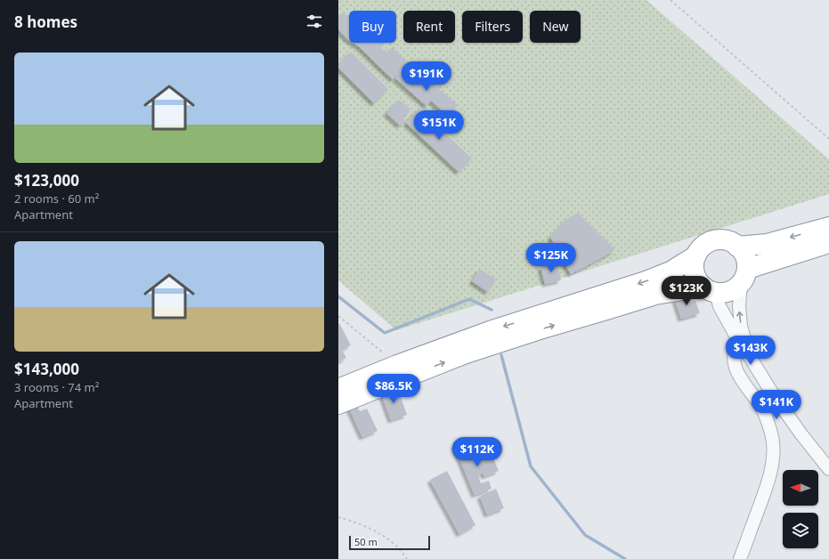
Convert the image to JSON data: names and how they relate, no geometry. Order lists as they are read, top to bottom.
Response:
{
  "scale_bar": "50 m",
  "north": "left",
  "page": {
    "heading": "8 homes",
    "chip": [
      "Buy",
      "Rent",
      "Filters",
      "New"
    ],
    "list": [
      {
        "name": "$123,000",
        "note": "2 rooms · 60 m² · Apartment"
      },
      {
        "name": "$143,000",
        "note": "3 rooms · 74 m² · Apartment"
      }
    ],
    "price": [
      "$191K",
      "$151K",
      "$125K",
      "$123K",
      "$143K",
      "$86.5K",
      "$141K",
      "$112K"
    ],
    "scale": "50 m"
  }
}
